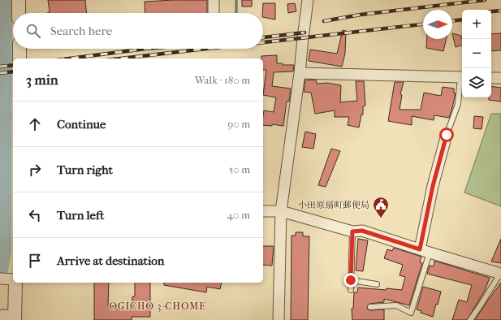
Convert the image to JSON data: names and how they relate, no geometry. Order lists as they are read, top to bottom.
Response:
{
  "districts": ["OGICHO 3-CHOME"],
  "places": {
    "public building": ["小田原扇町郵便局"]
  },
  "north": "right",
  "page": {
    "map_buttons": ["+", "−"],
    "search": "Search here",
    "heading": ["3 min", "Walk · 180 m"],
    "list": [
      ["Continue", "90 m"],
      ["Turn right", "50 m"],
      ["Turn left", "40 m"],
      "Arrive at destination"
    ]
  }
}
